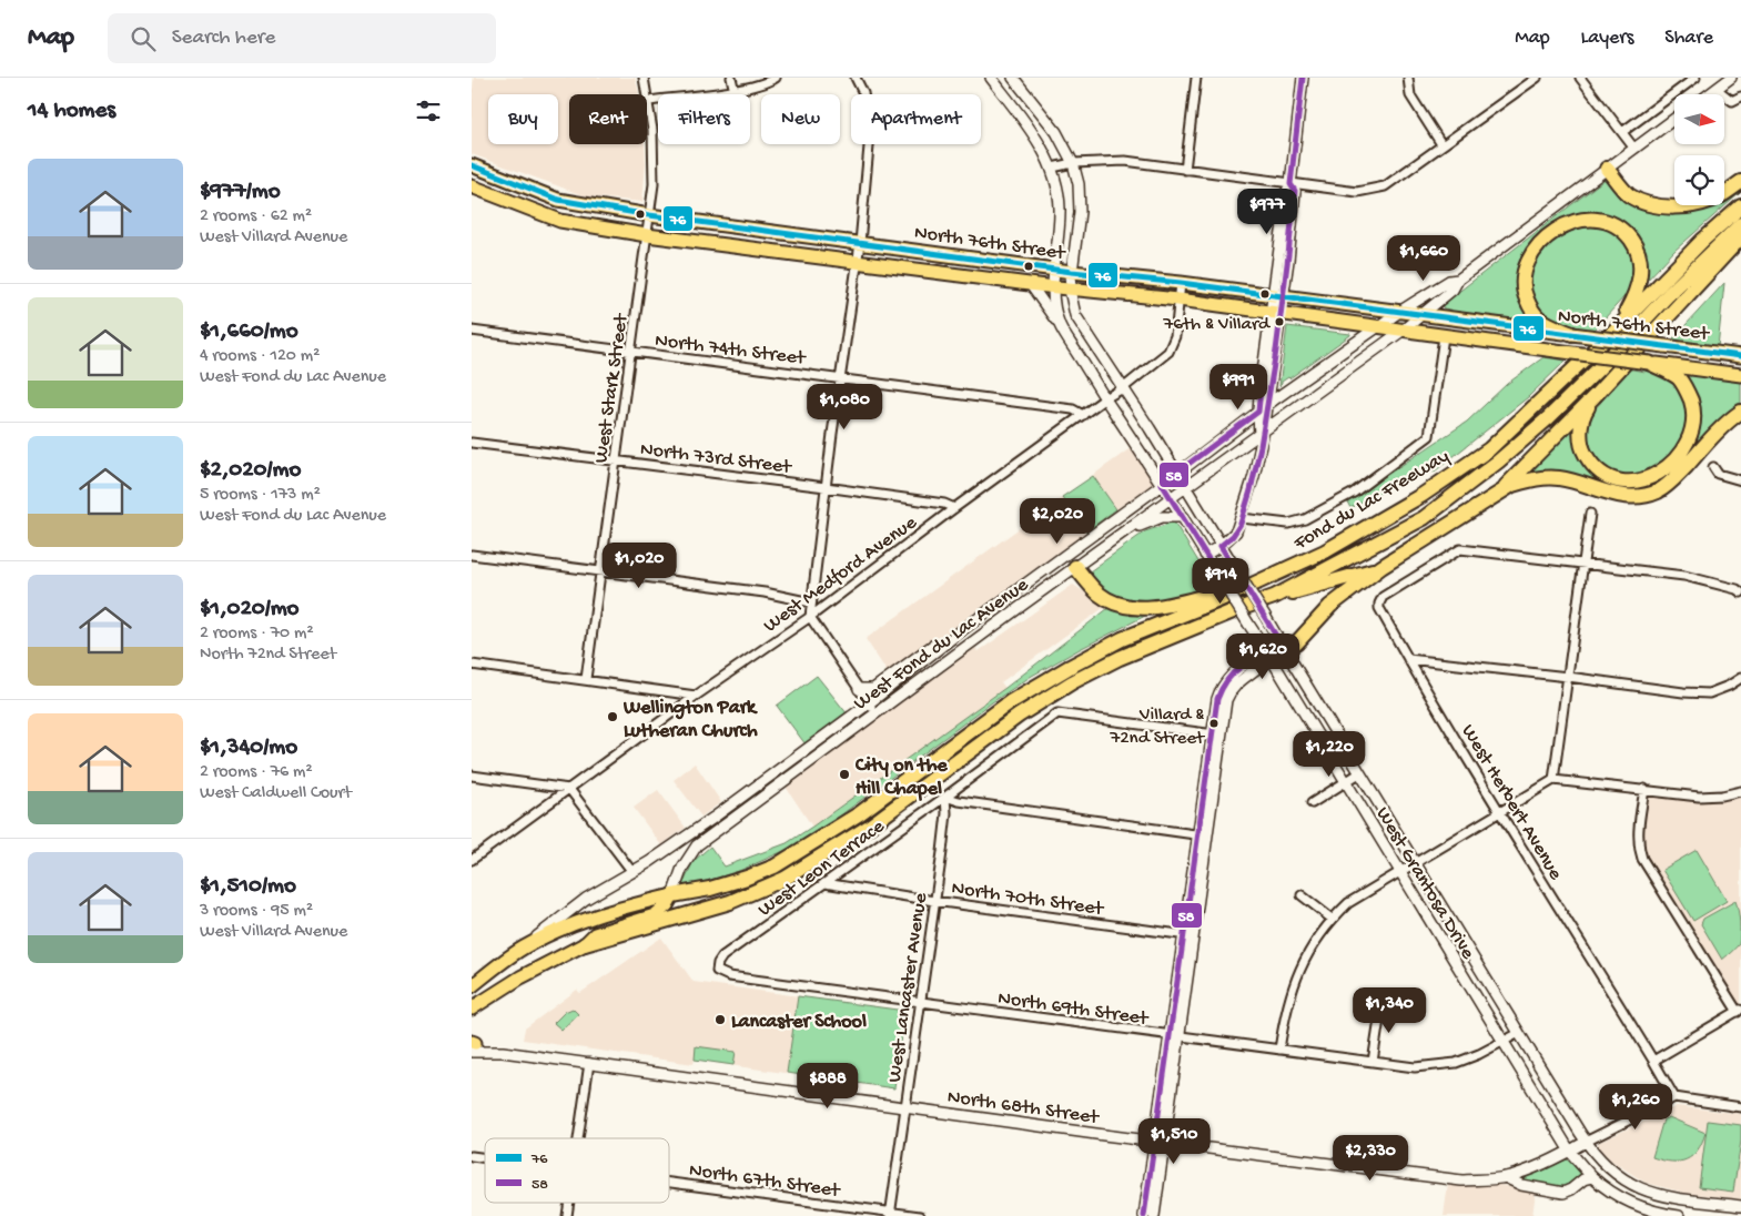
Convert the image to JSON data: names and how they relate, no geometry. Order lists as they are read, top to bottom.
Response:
{
  "streets": {
    "highway": ["Fond du Lac Freeway"],
    "main road": ["North 76th Street", "West Fond du Lac Avenue"],
    "street": [
      "North 74th Street",
      "West Stark Street",
      "North 73rd Street",
      "West Medford Avenue",
      "West Herbert Avenue",
      "West Leon Terrace",
      "West Grantosa Drive",
      "North 70th Street",
      "West Lancaster Avenue",
      "North 69th Street",
      "North 68th Street",
      "North 67th Street"
    ]
  },
  "crossings": [
    ["North 76th Street", "West Stark Street"],
    ["North 76th Street", "West Medford Avenue"],
    ["North 76th Street", "West Fond du Lac Avenue"],
    ["North 76th Street", "West Grantosa Drive"],
    ["North 74th Street", "West Stark Street"],
    ["North 74th Street", "West Medford Avenue"],
    ["West Stark Street", "North 73rd Street"],
    ["North 73rd Street", "West Medford Avenue"],
    ["Fond du Lac Freeway", "West Fond du Lac Avenue"],
    ["West Medford Avenue", "West Grantosa Drive"],
    ["West Fond du Lac Avenue", "West Grantosa Drive"],
    ["West Leon Terrace", "North 70th Street"],
    ["West Leon Terrace", "West Lancaster Avenue"],
    ["West Leon Terrace", "North 69th Street"],
    ["West Grantosa Drive", "North 69th Street"],
    ["West Grantosa Drive", "North 68th Street"],
    ["North 70th Street", "West Lancaster Avenue"],
    ["West Lancaster Avenue", "North 69th Street"],
    ["West Lancaster Avenue", "North 68th Street"],
    ["West Lancaster Avenue", "North 67th Street"]
  ],
  "places": [
    "76th & Villard",
    "Wellington Park Lutheran Church",
    "Villard & 72nd Street",
    "City on the Hill Chapel",
    "Lancaster School"
  ],
  "lines": ["transit line 58", "transit line 76"],
  "legend": ["76", "58"],
  "north": "right",
  "page": {
    "header": "Map",
    "search": "Search here",
    "nav": ["Map", "Layers", "Share"],
    "heading": "14 homes",
    "chip": [
      "Buy",
      "Rent",
      "Filters",
      "New",
      "Apartment"
    ],
    "list": [
      {
        "name": "$977/mo",
        "note": "2 rooms · 62 m² · West Villard Avenue"
      },
      {
        "name": "$1,660/mo",
        "note": "4 rooms · 120 m² · West Fond du Lac Avenue"
      },
      {
        "name": "$2,020/mo",
        "note": "5 rooms · 173 m² · West Fond du Lac Avenue"
      },
      {
        "name": "$1,020/mo",
        "note": "2 rooms · 70 m² · North 72nd Street"
      },
      {
        "name": "$1,340/mo",
        "note": "2 rooms · 76 m² · West Caldwell Court"
      },
      {
        "name": "$1,510/mo",
        "note": "3 rooms · 95 m² · West Villard Avenue"
      }
    ],
    "price": [
      "$977",
      "$1,660",
      "$991",
      "$1,080",
      "$2,020",
      "$1,020",
      "$914",
      "$1,620",
      "$1,220",
      "$1,340",
      "$888",
      "$1,260",
      "$1,510",
      "$2,330"
    ]
  }
}
